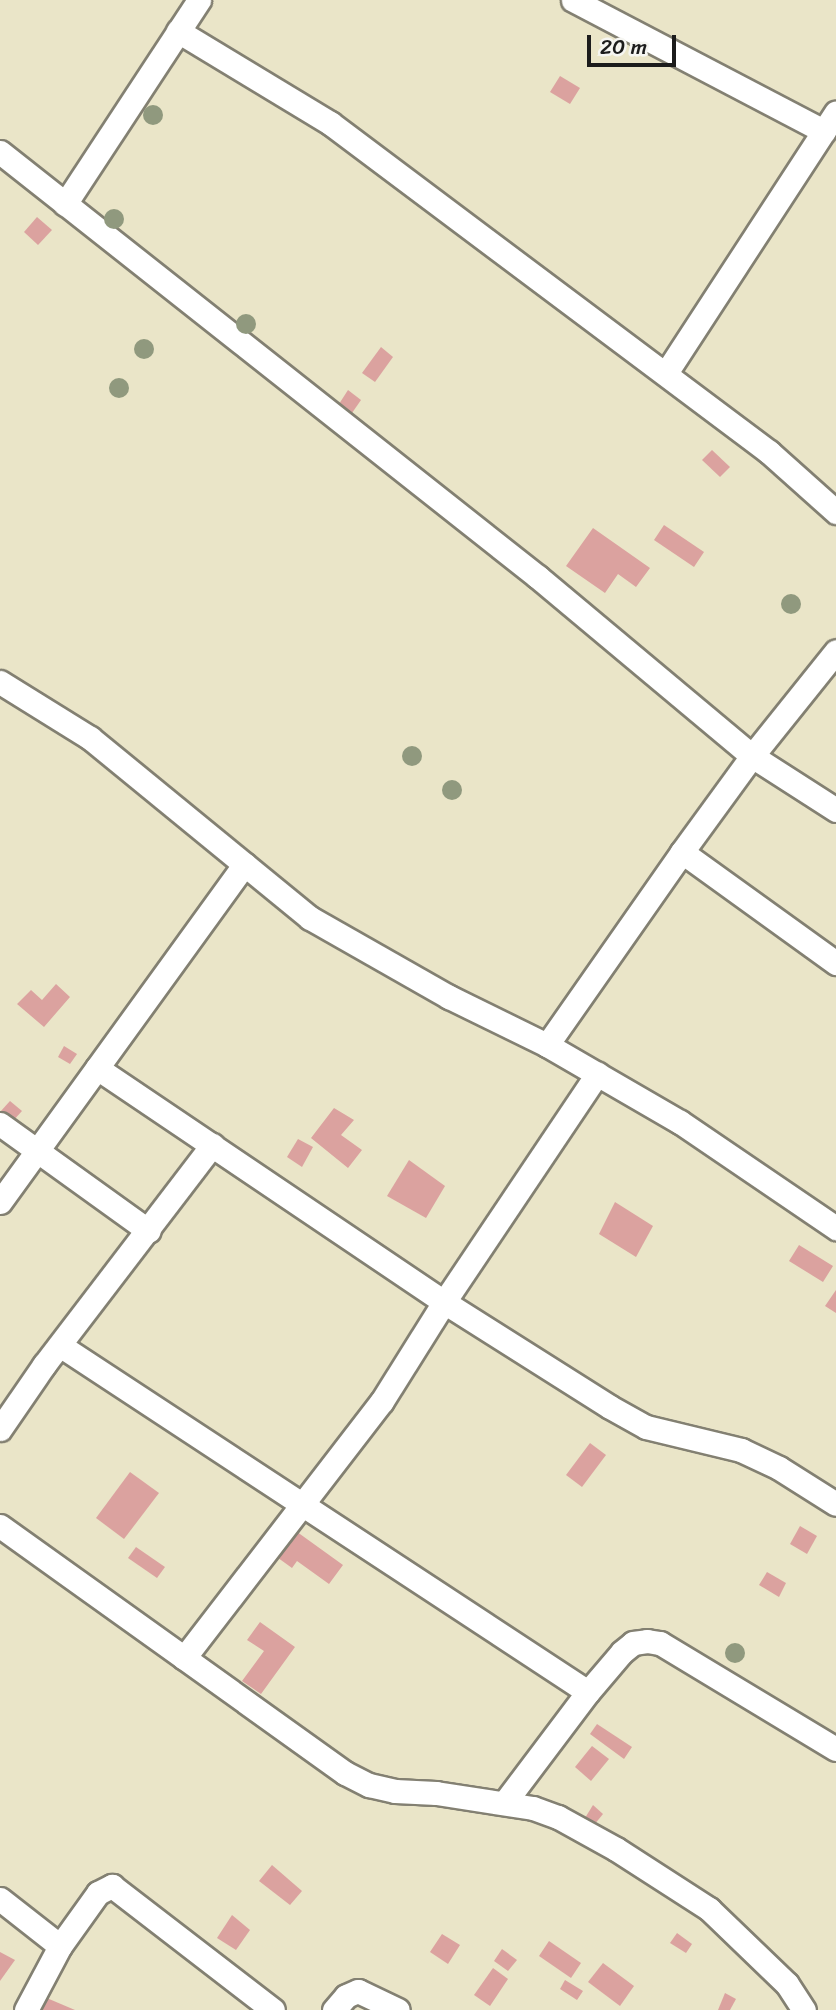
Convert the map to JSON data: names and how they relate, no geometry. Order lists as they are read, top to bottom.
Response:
{
  "scale_bar": "20 m"
}
